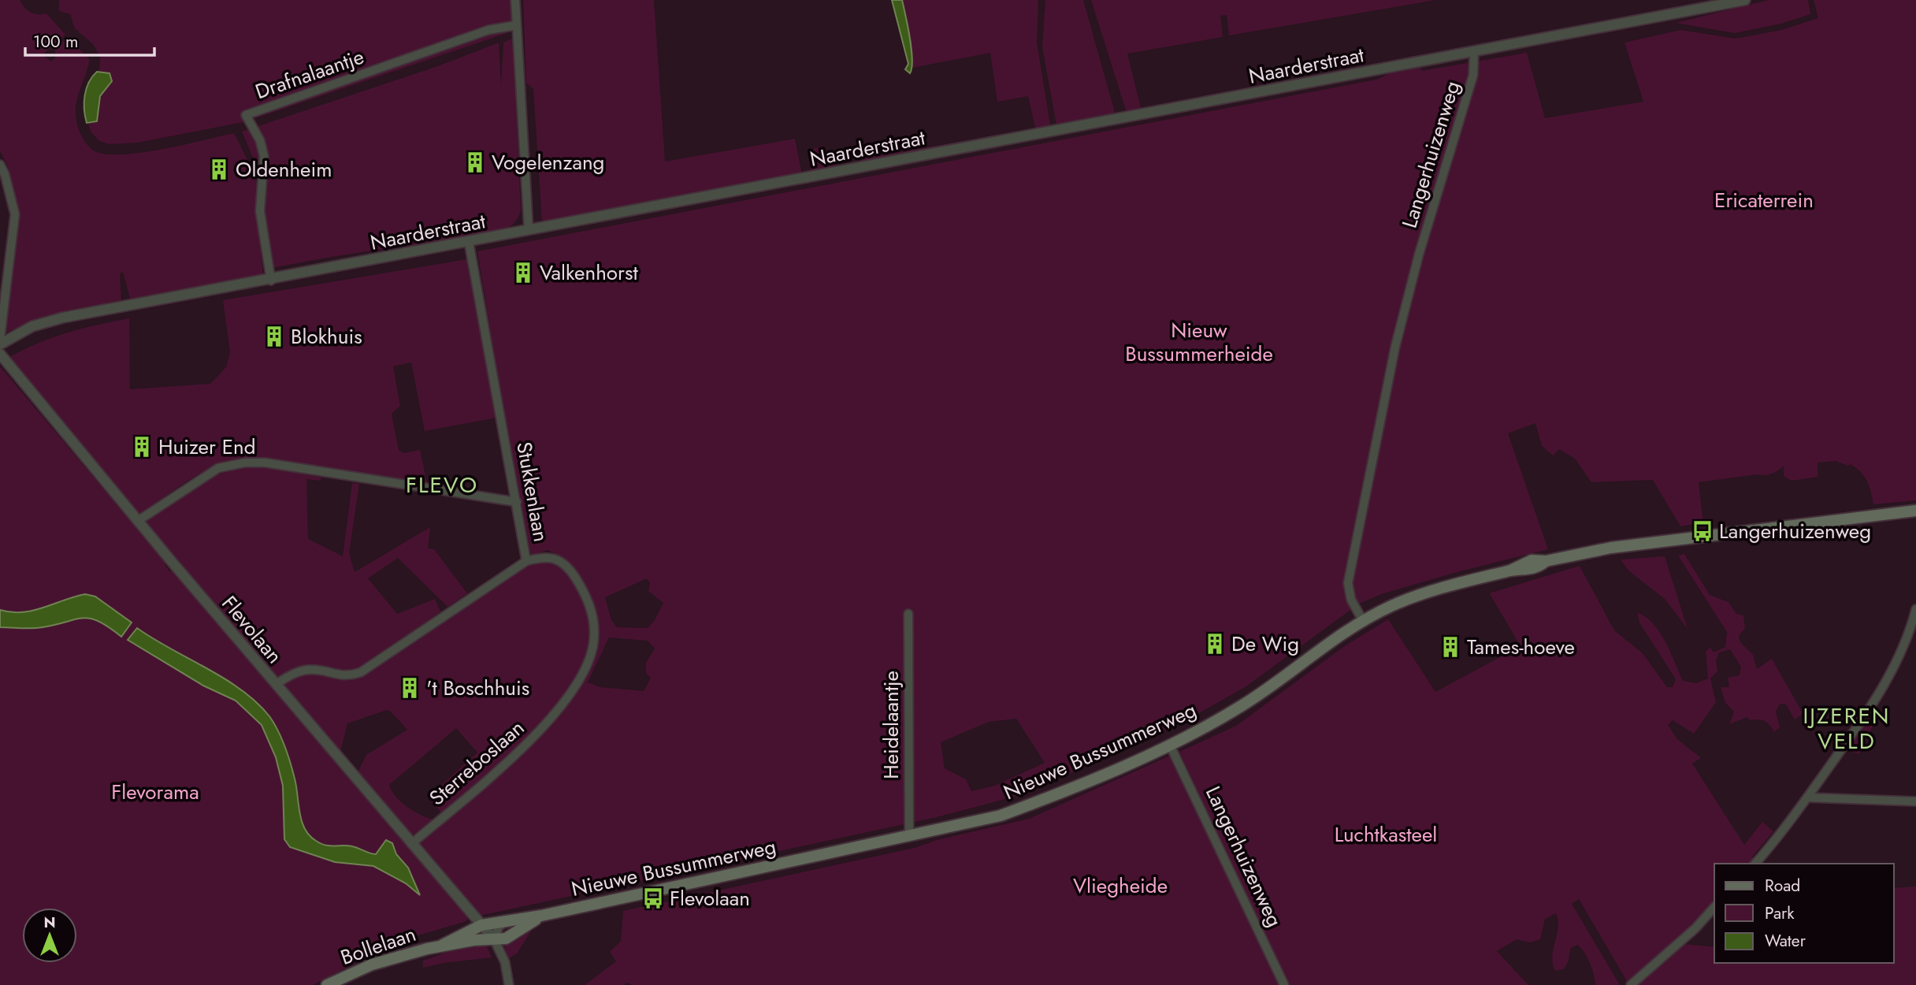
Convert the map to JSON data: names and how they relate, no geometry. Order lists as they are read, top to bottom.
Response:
{
  "streets": {
    "main road": ["Nieuwe Bussummerweg", "Bollelaan"],
    "street": [
      "Naarderstraat",
      "Drafnalaantje",
      "Langerhuizenweg",
      "Stukkenlaan",
      "Flevolaan",
      "Heidelaantje",
      "Sterreboslaan"
    ]
  },
  "crossings": [
    ["Naarderstraat", "Drafnalaantje"],
    ["Naarderstraat", "Langerhuizenweg"],
    ["Naarderstraat", "Stukkenlaan"],
    ["Langerhuizenweg", "Nieuwe Bussummerweg"],
    ["Stukkenlaan", "Flevolaan"],
    ["Stukkenlaan", "Sterreboslaan"],
    ["Flevolaan", "Nieuwe Bussummerweg"],
    ["Flevolaan", "Sterreboslaan"],
    ["Flevolaan", "Bollelaan"],
    ["Heidelaantje", "Nieuwe Bussummerweg"],
    ["Nieuwe Bussummerweg", "Bollelaan"]
  ],
  "districts": ["FLEVO", "IJZEREN VELD"],
  "parks": [
    "Ericaterrein",
    "Nieuw Bussummerheide",
    "Flevorama",
    "Luchtkasteel",
    "Vliegheide"
  ],
  "places": {
    "building": [
      "Vogelenzang",
      "Oldenheim",
      "Valkenhorst",
      "Blokhuis",
      "Huizer End",
      "De Wig",
      "Tames-hoeve",
      "'t Boschhuis"
    ],
    "bus stop": ["Langerhuizenweg", "Flevolaan"]
  },
  "legend": ["Road", "Park", "Water"],
  "scale_bar": "100 m",
  "north": "top"
}
